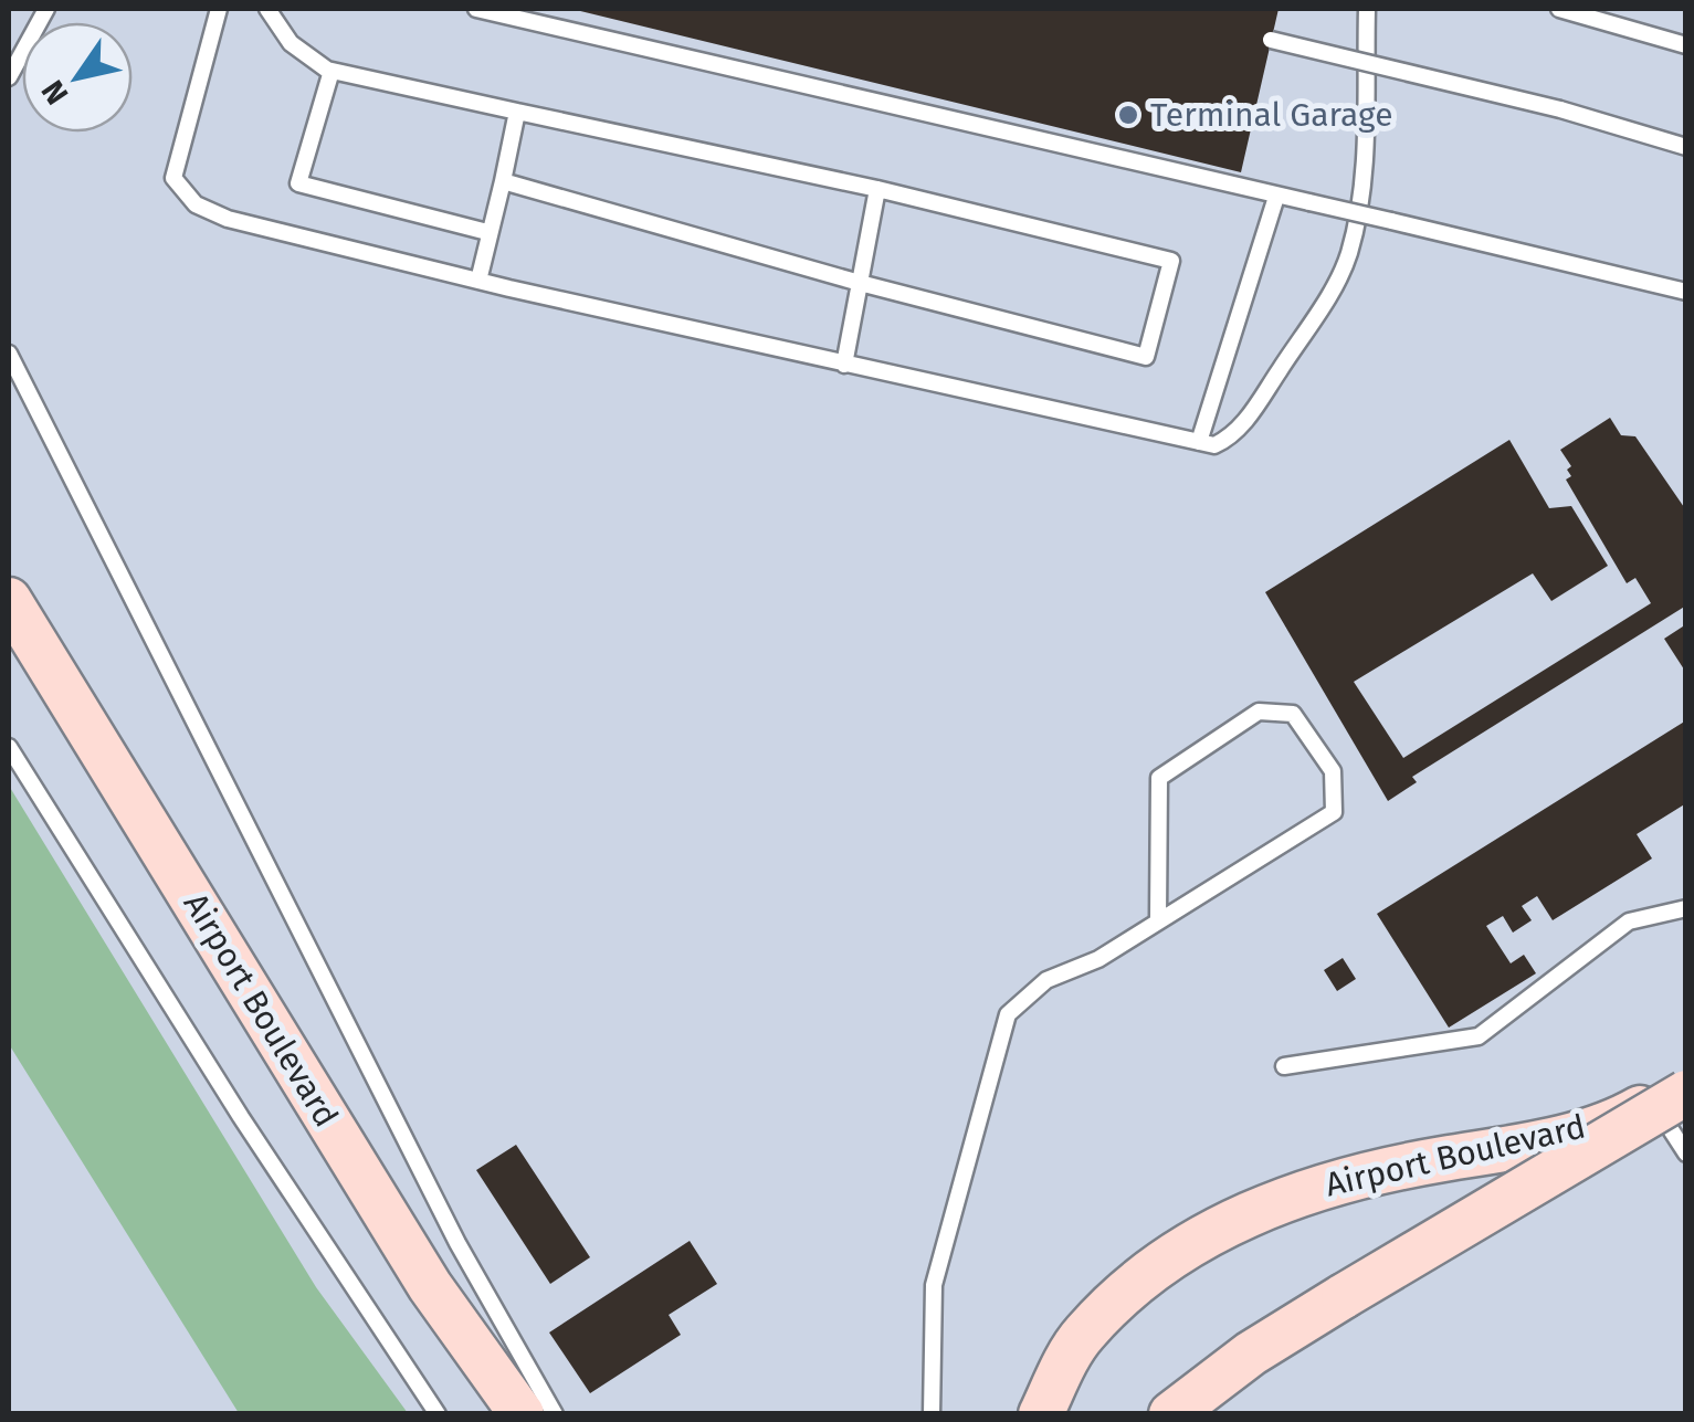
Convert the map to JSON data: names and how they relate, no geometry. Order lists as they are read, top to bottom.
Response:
{
  "streets": {
    "street": ["Airport Boulevard"]
  },
  "places": ["Terminal Garage"],
  "north": "bottom left"
}
